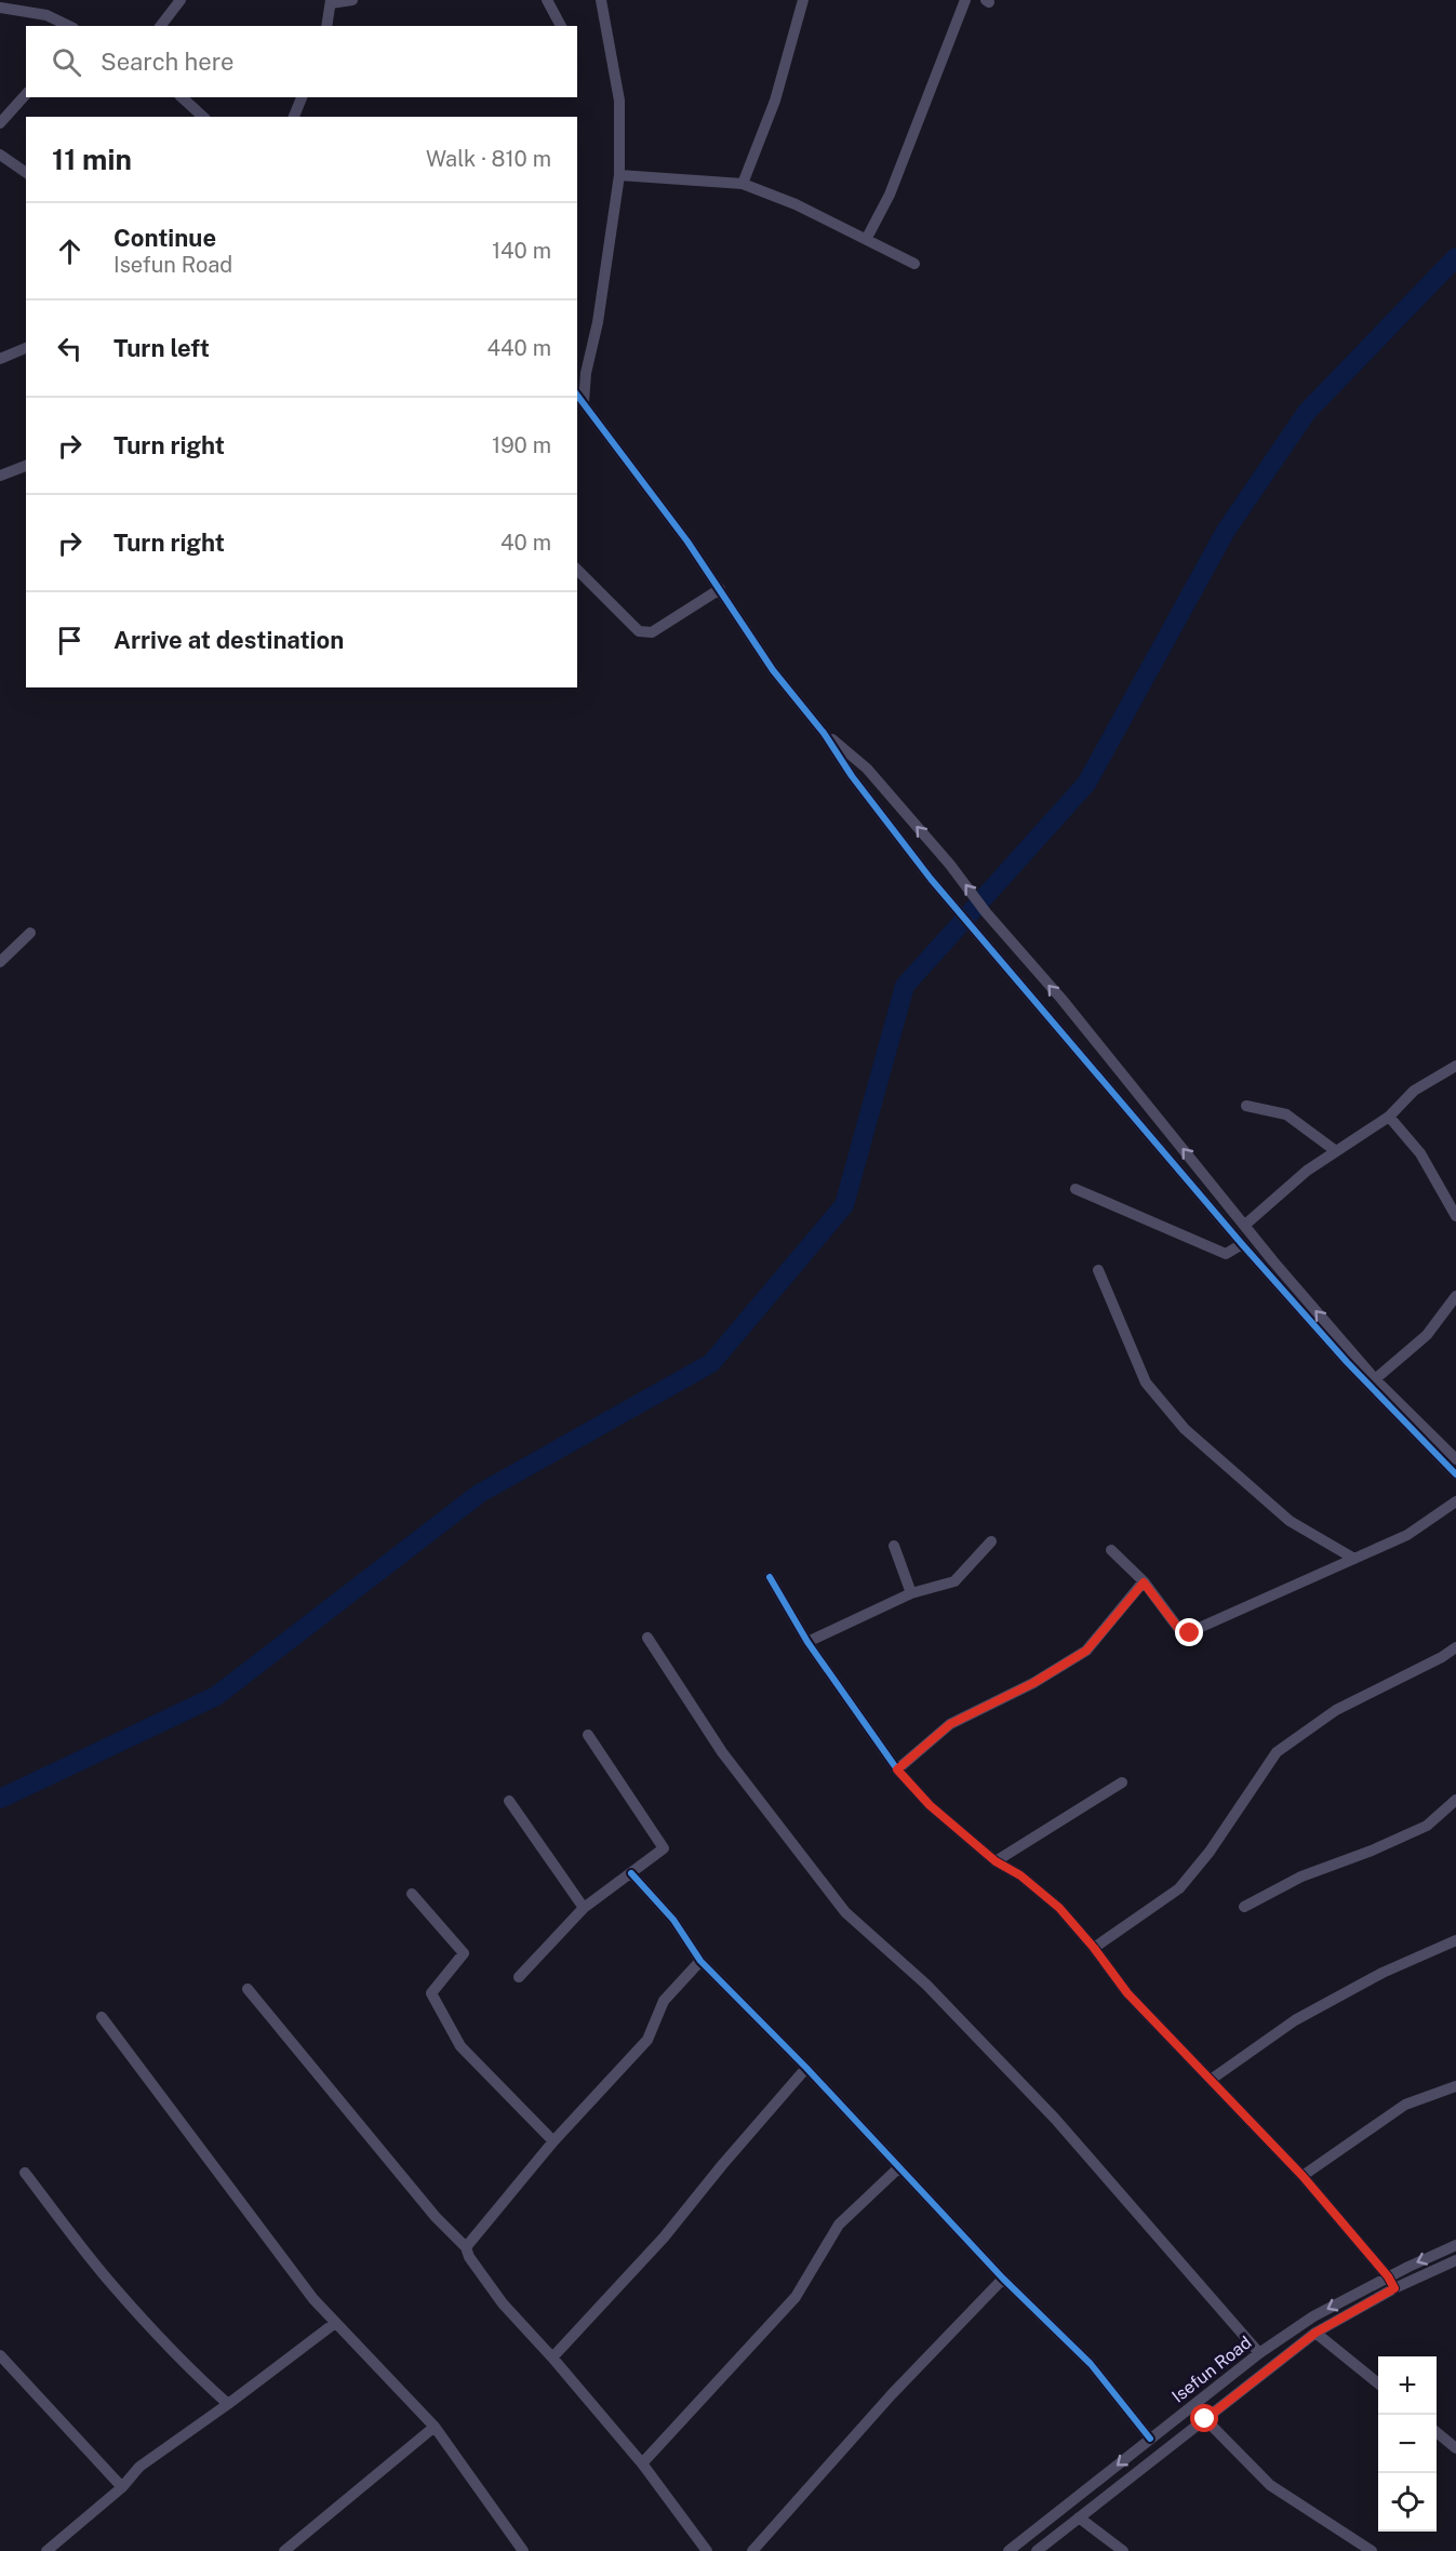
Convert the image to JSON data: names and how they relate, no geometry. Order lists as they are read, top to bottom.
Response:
{
  "streets": {
    "street": ["Isefun Road"]
  },
  "page": {
    "search": "Search here",
    "heading": ["11 min", "Walk · 810 m"],
    "list": [
      ["Continue", "Isefun Road", "140 m"],
      ["Turn left", "440 m"],
      ["Turn right", "190 m"],
      ["Turn right", "40 m"],
      "Arrive at destination"
    ],
    "map_buttons": ["+", "−"]
  }
}
